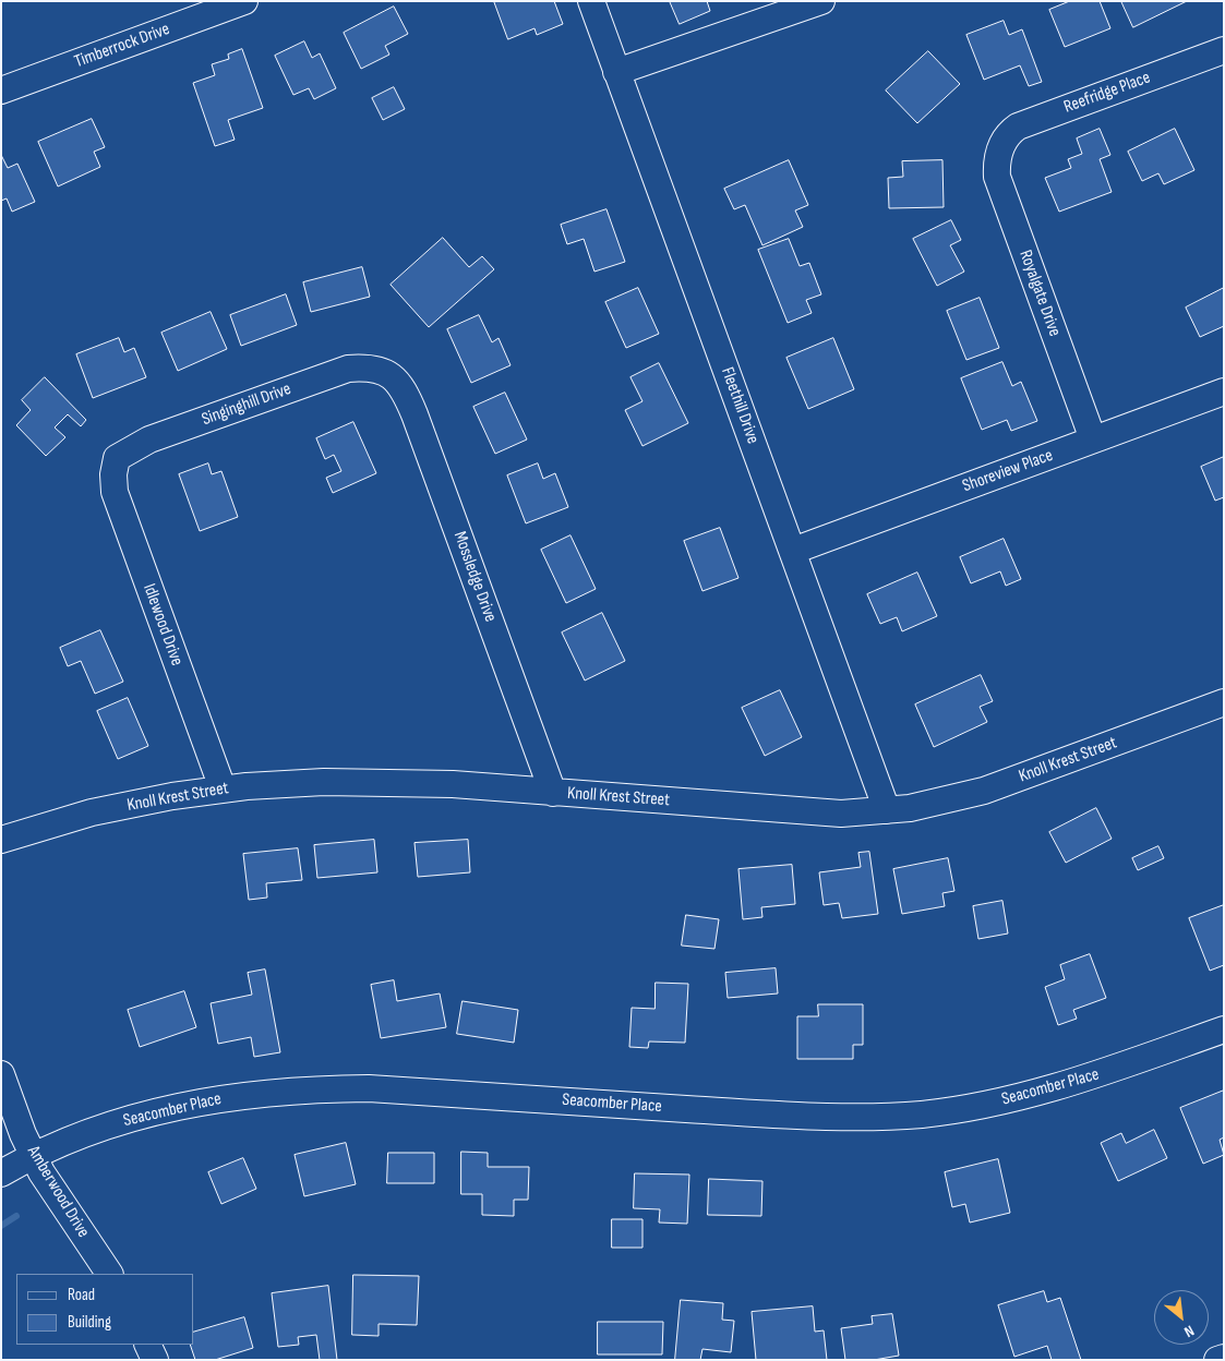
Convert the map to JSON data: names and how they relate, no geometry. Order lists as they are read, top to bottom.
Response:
{
  "streets": {
    "street": [
      "Timberrock Drive",
      "Reefridge Place",
      "Royalgate Drive",
      "Singinghill Drive",
      "Fleethill Drive",
      "Shoreview Place",
      "Mossledge Drive",
      "Idlewood Drive",
      "Knoll Krest Street",
      "Seacomber Place",
      "Amberwood Drive"
    ]
  },
  "crossings": [
    ["Reefridge Place", "Royalgate Drive"],
    ["Royalgate Drive", "Shoreview Place"],
    ["Singinghill Drive", "Mossledge Drive"],
    ["Singinghill Drive", "Idlewood Drive"],
    ["Fleethill Drive", "Shoreview Place"],
    ["Fleethill Drive", "Knoll Krest Street"],
    ["Mossledge Drive", "Knoll Krest Street"],
    ["Idlewood Drive", "Knoll Krest Street"],
    ["Seacomber Place", "Amberwood Drive"]
  ],
  "legend": ["Road", "Building"],
  "north": "bottom right"
}
